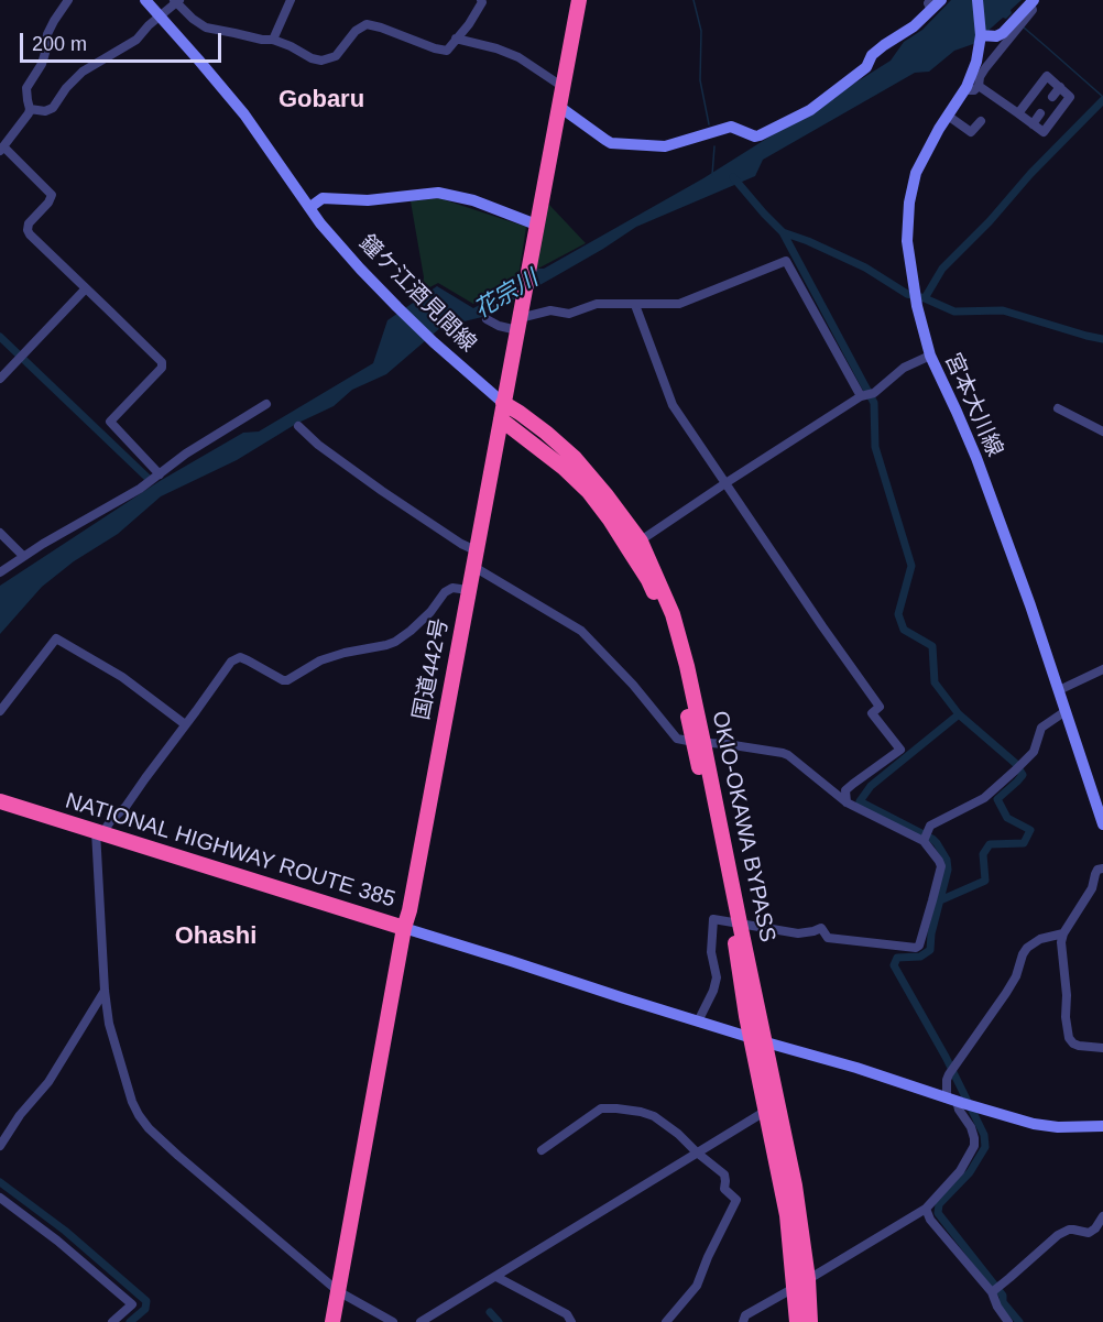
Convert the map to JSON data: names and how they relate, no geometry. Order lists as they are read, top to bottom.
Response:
{
  "streets": {
    "highway": ["国道442号", "OKIO-OKAWA BYPASS", "NATIONAL HIGHWAY ROUTE 385"],
    "main road": ["鐘ケ江酒見間線", "宮本大川線"]
  },
  "crossings": [
    ["鐘ケ江酒見間線", "国道442号"],
    ["鐘ケ江酒見間線", "OKIO-OKAWA BYPASS"],
    ["国道442号", "OKIO-OKAWA BYPASS"],
    ["国道442号", "NATIONAL HIGHWAY ROUTE 385"]
  ],
  "districts": ["Gobaru", "Ohashi"],
  "water": ["花宗川"],
  "scale_bar": "200 m"
}
